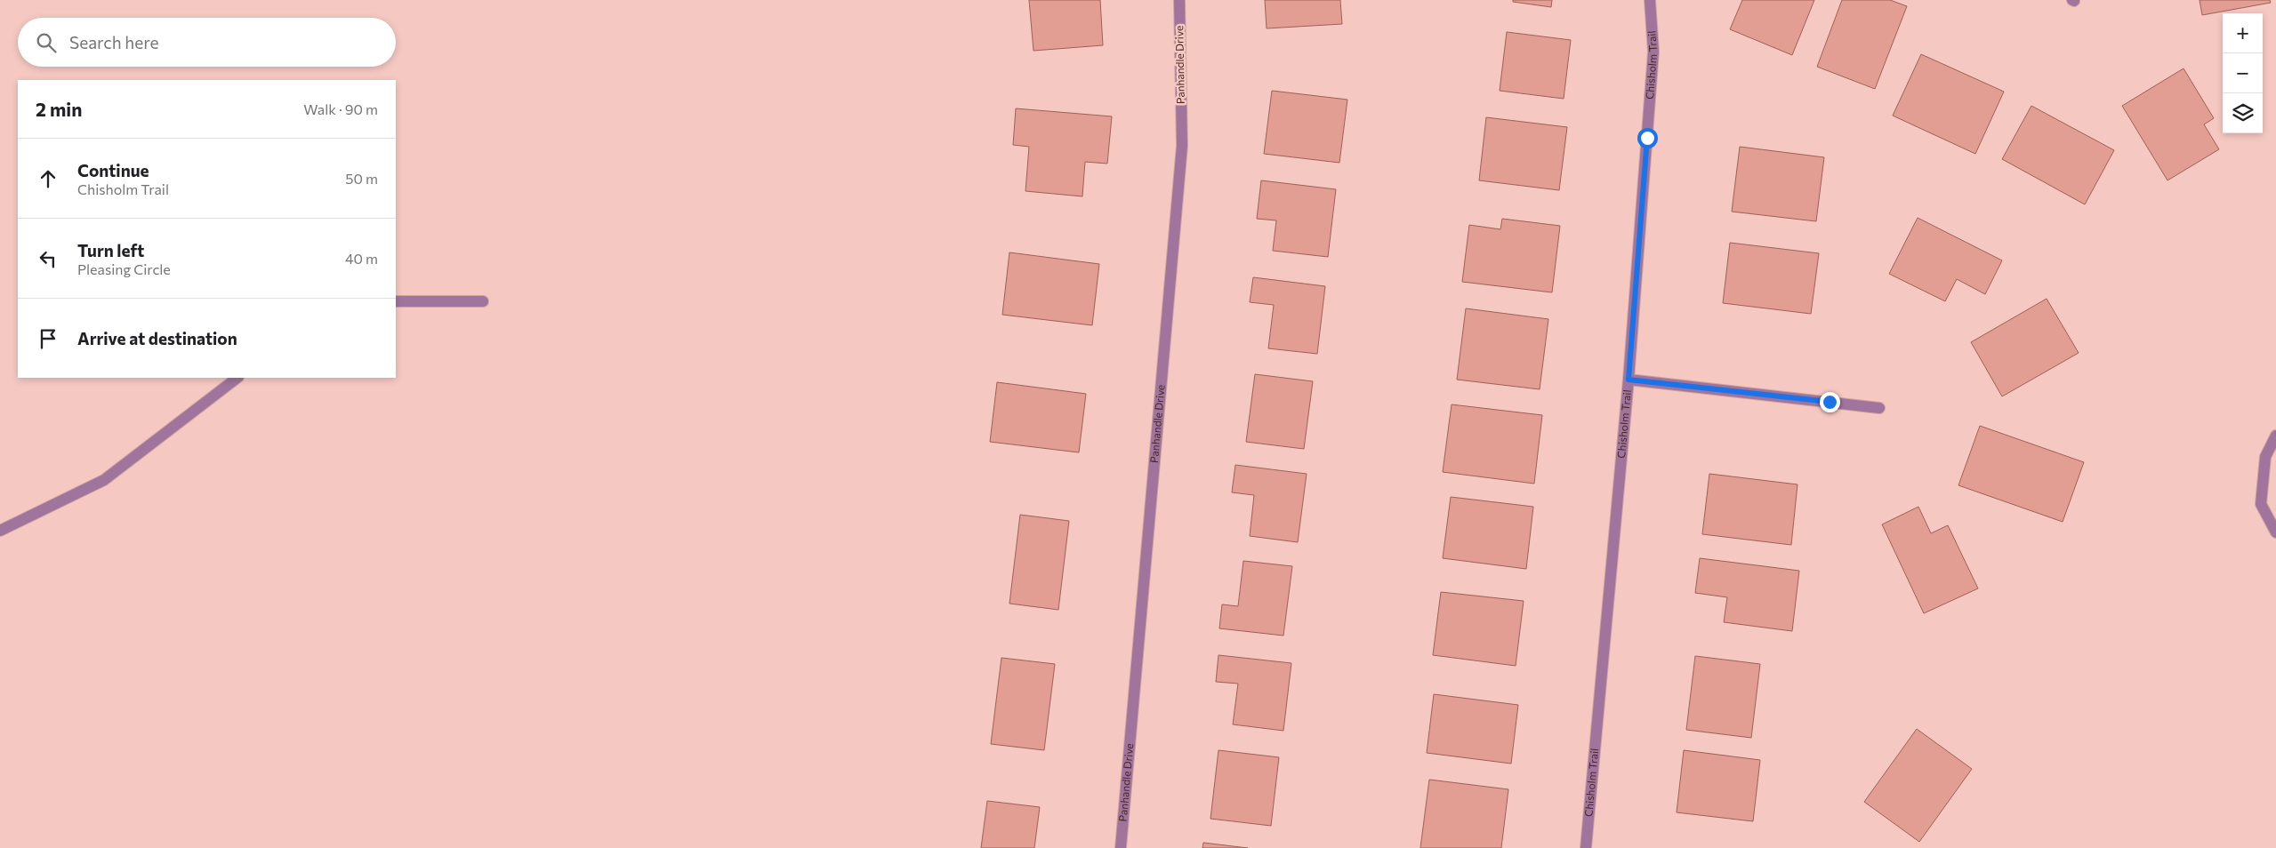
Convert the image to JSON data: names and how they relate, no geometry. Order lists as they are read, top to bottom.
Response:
{
  "streets": {
    "street": ["Panhandle Drive", "Chisholm Trail"]
  },
  "page": {
    "map_buttons": ["+", "−"],
    "search": "Search here",
    "heading": ["2 min", "Walk · 90 m"],
    "list": [
      ["Continue", "Chisholm Trail", "50 m"],
      ["Turn left", "Pleasing Circle", "40 m"],
      "Arrive at destination"
    ]
  }
}
